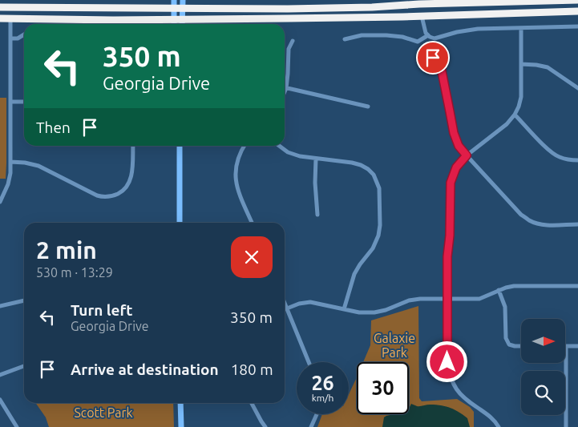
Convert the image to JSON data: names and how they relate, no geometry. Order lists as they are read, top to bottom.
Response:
{
  "parks": ["Galaxie Park", "Scott Park"],
  "north": "right",
  "page": {
    "turn": ["350 m", "Georgia Drive"],
    "then": "Then",
    "heading": ["2 min", "530 m · 13:29"],
    "list": [
      {
        "name": "Turn left",
        "note": "Georgia Drive",
        "value": "350 m"
      },
      {
        "name": "Arrive at destination",
        "value": "180 m"
      }
    ],
    "speed": "26 km/h",
    "limit": "30"
  }
}
